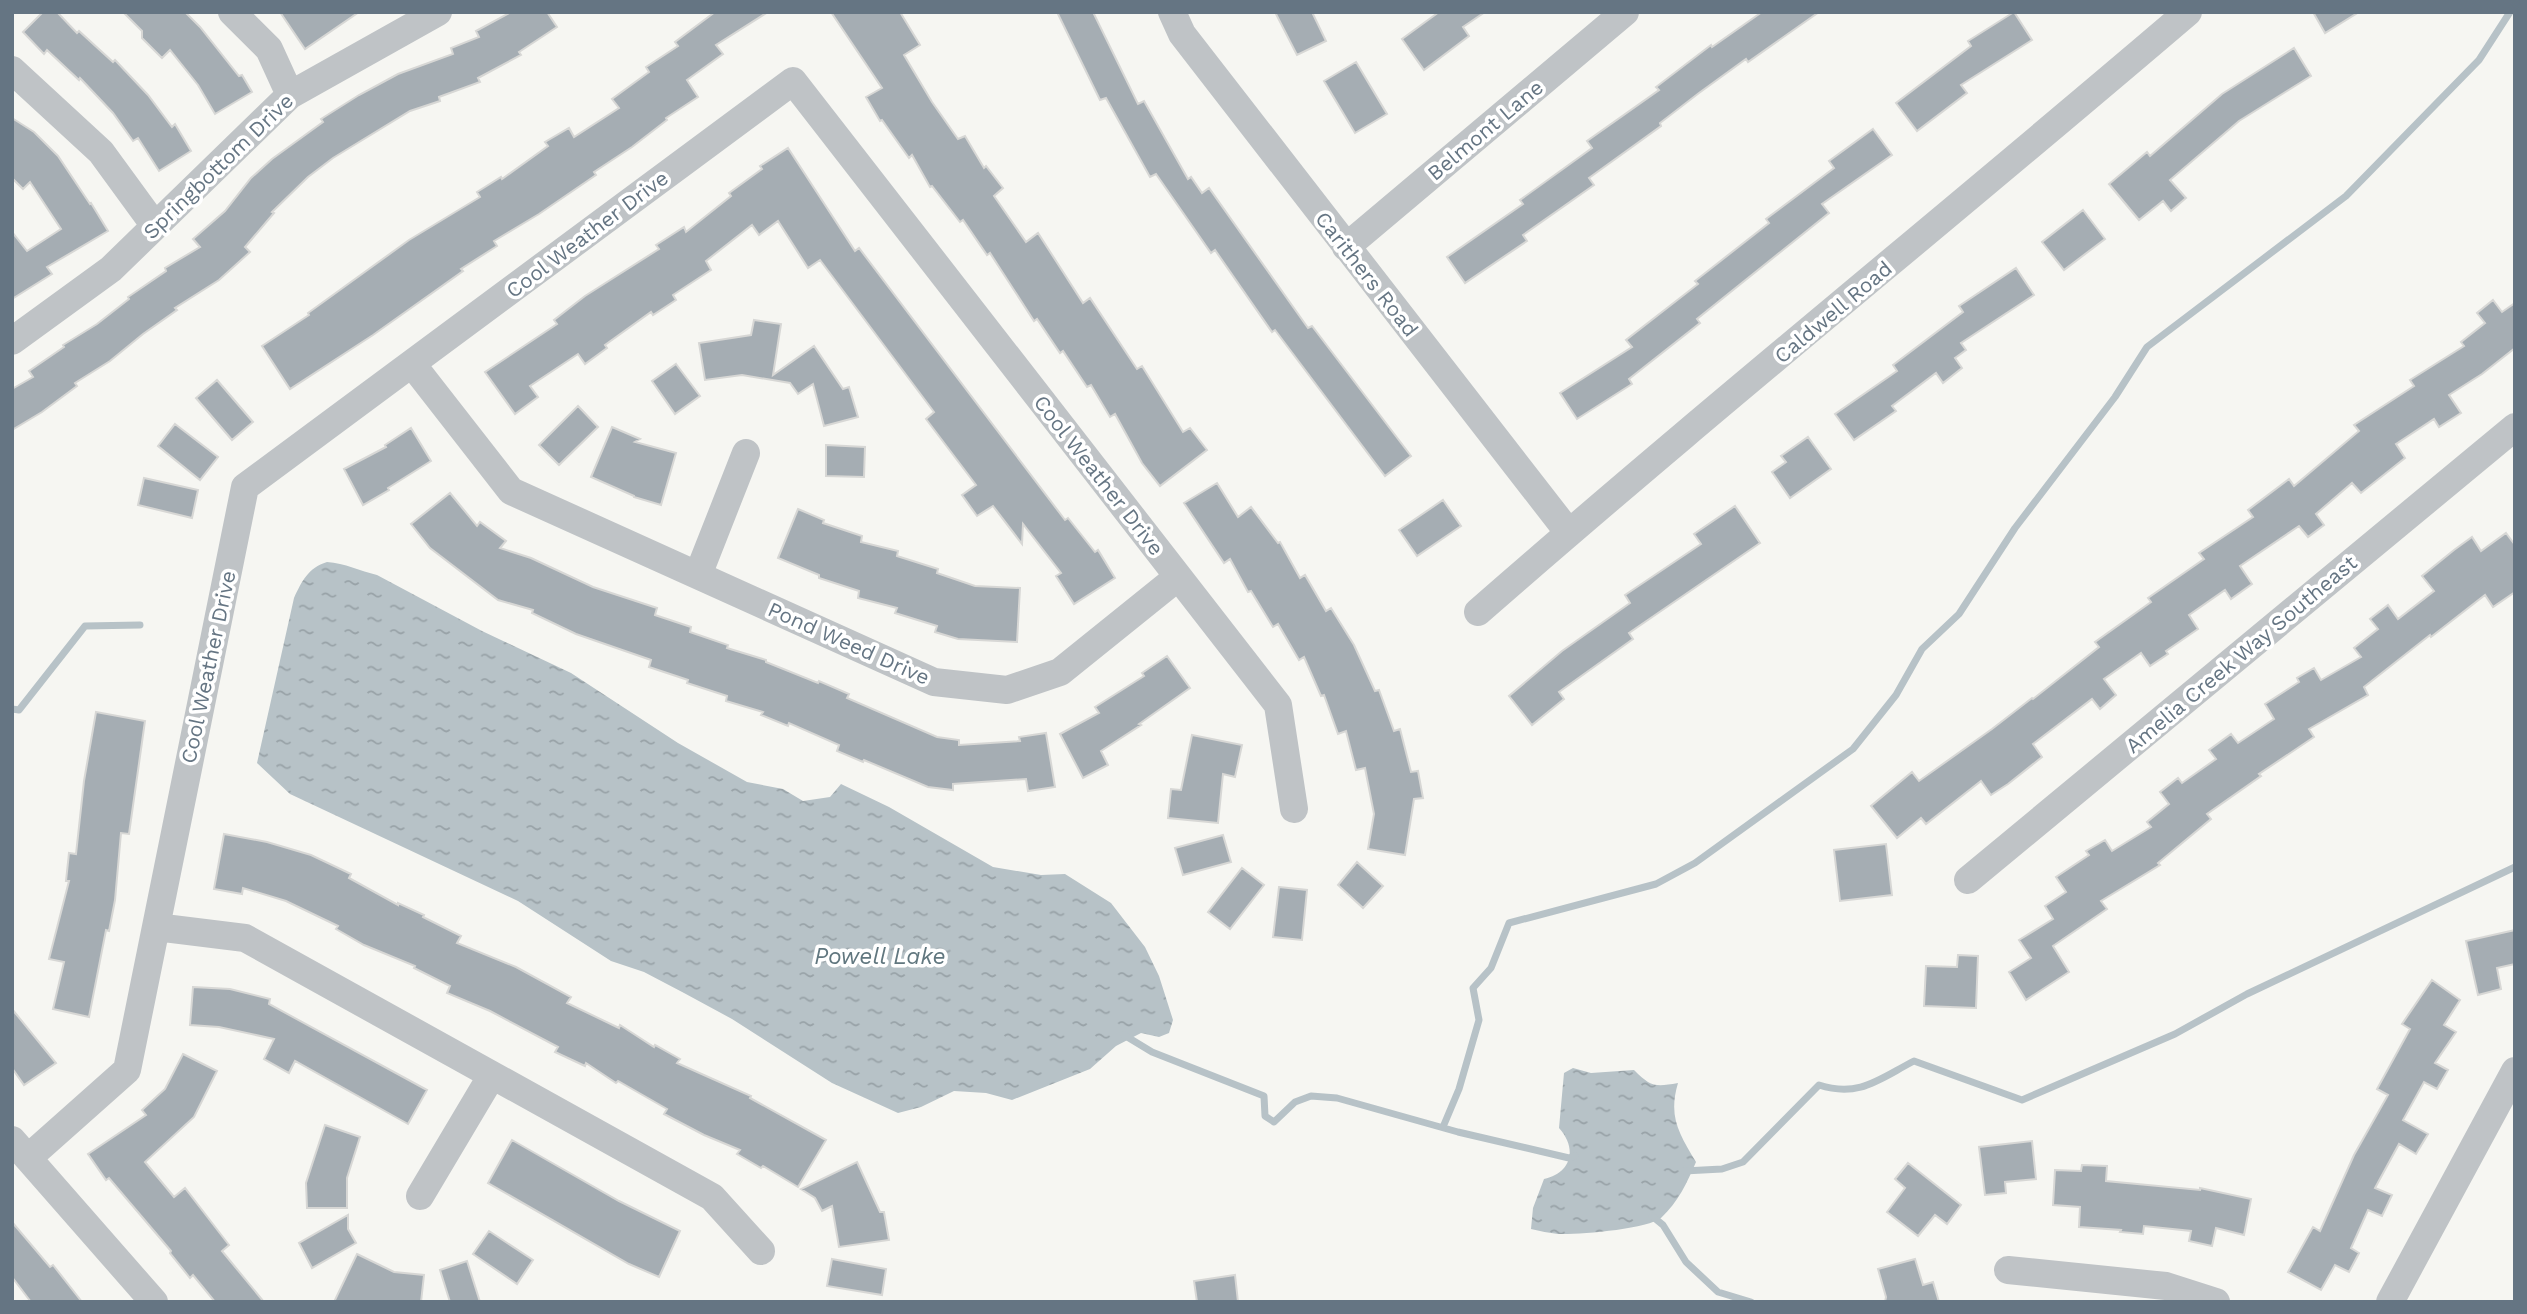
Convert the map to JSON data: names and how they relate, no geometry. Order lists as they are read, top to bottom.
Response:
{
  "streets": {
    "street": [
      "Belmont Lane",
      "Springbottom Drive",
      "Cool Weather Drive",
      "Carithers Road",
      "Caldwell Road",
      "Pond Weed Drive",
      "Amelia Creek Way Southeast"
    ]
  },
  "crossings": [
    ["Belmont Lane", "Carithers Road"],
    ["Cool Weather Drive", "Pond Weed Drive"],
    ["Carithers Road", "Caldwell Road"]
  ],
  "water": ["Powell Lake"]
}
